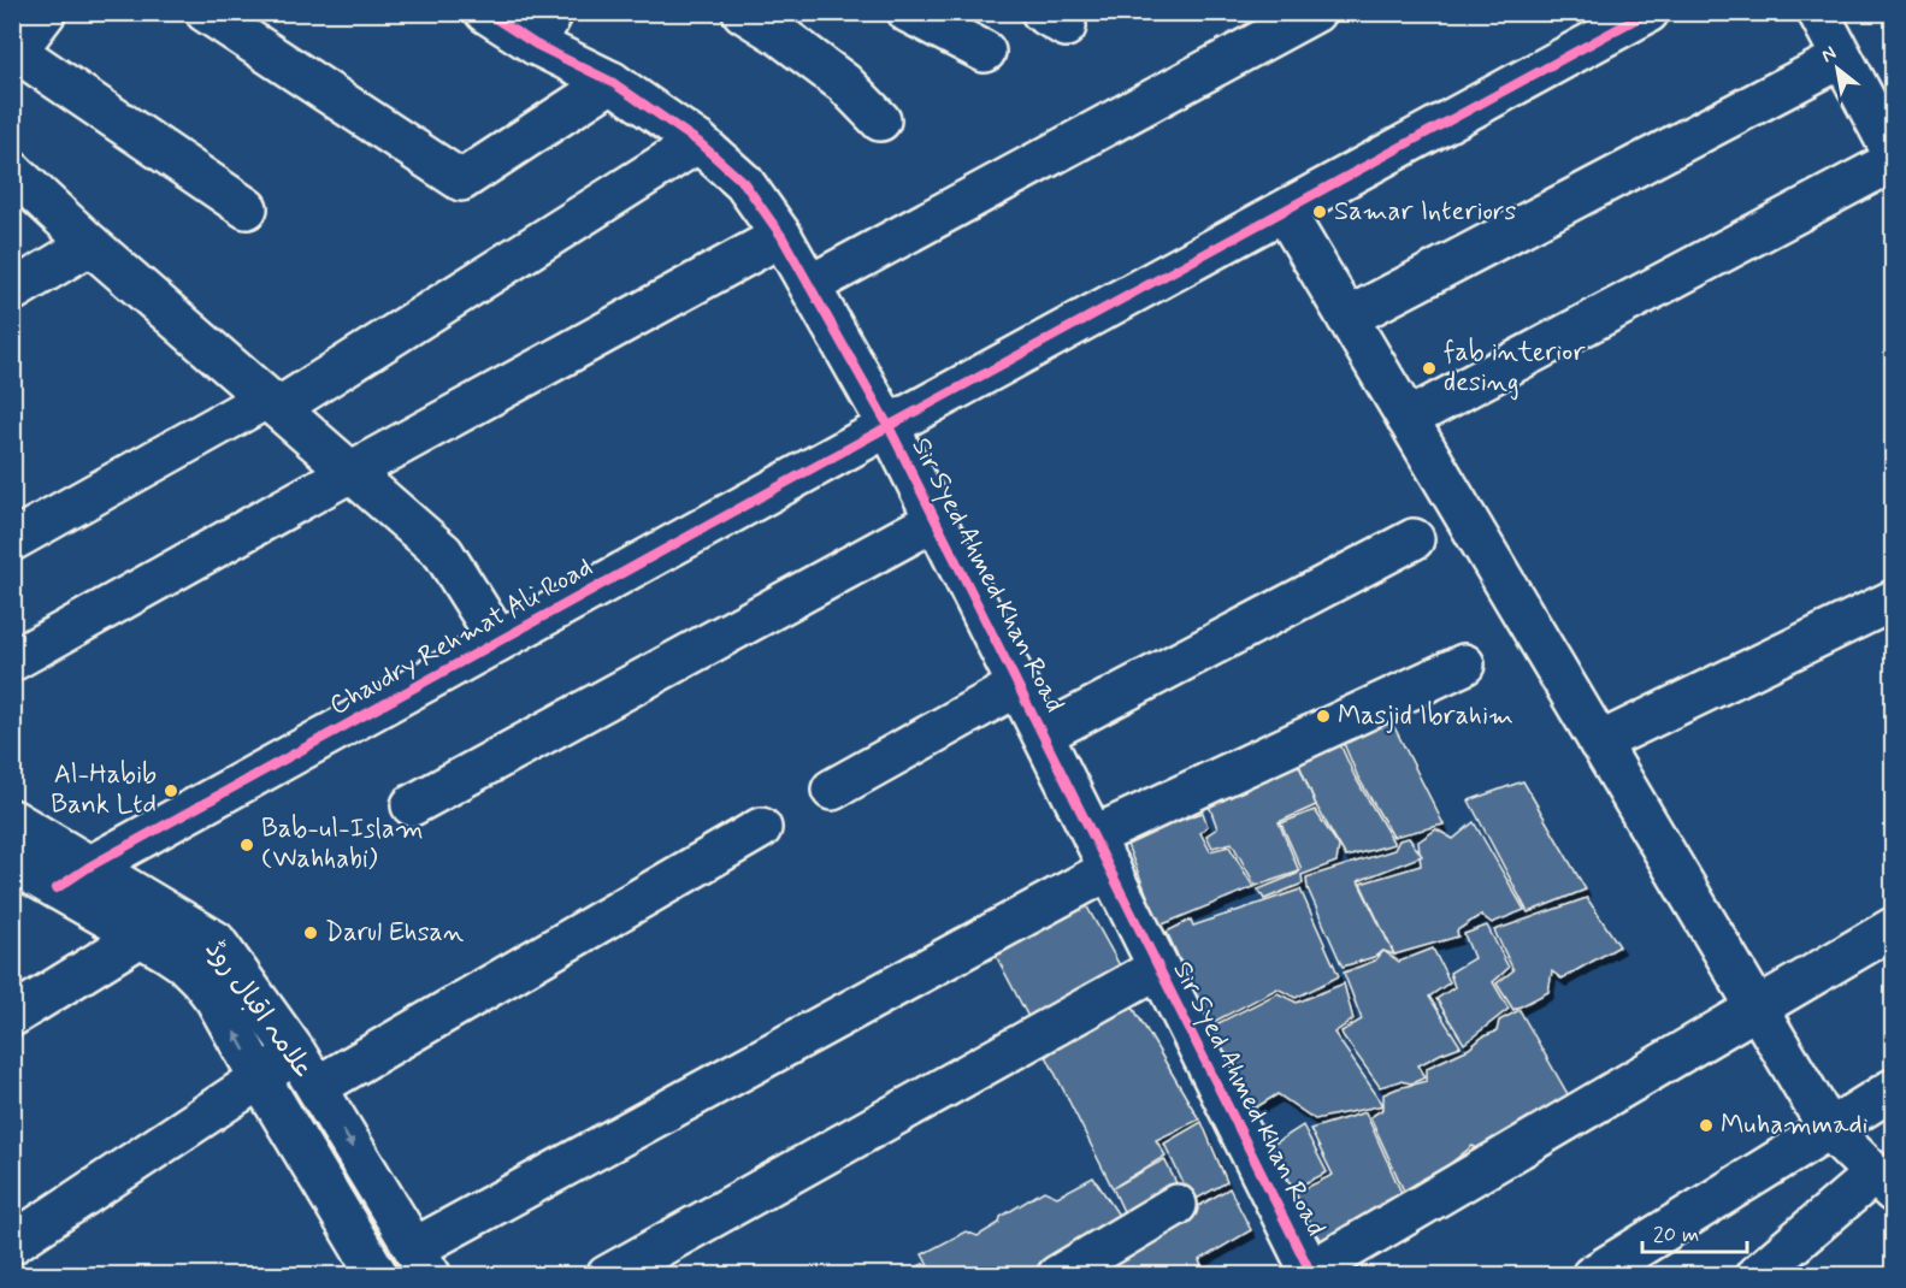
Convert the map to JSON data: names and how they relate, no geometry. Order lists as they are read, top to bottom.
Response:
{
  "streets": {
    "street": ["Sir Syed Ahmed Khan Road", "Chaudry Rehmat Ali Road", "علامہ اقبال روڈ"]
  },
  "crossings": [
    ["Sir Syed Ahmed Khan Road", "Chaudry Rehmat Ali Road"],
    ["Chaudry Rehmat Ali Road", "علامہ اقبال روڈ"]
  ],
  "places": [
    "Samar Interiors",
    "fab interior desing",
    "Masjid Ibrahim",
    "Al-Habib Bank Ltd",
    "Bab-ul-Islam (Wahhabi)",
    "Darul Ehsan",
    "Muhammadi"
  ],
  "scale_bar": "20 m",
  "north": "top left"
}
